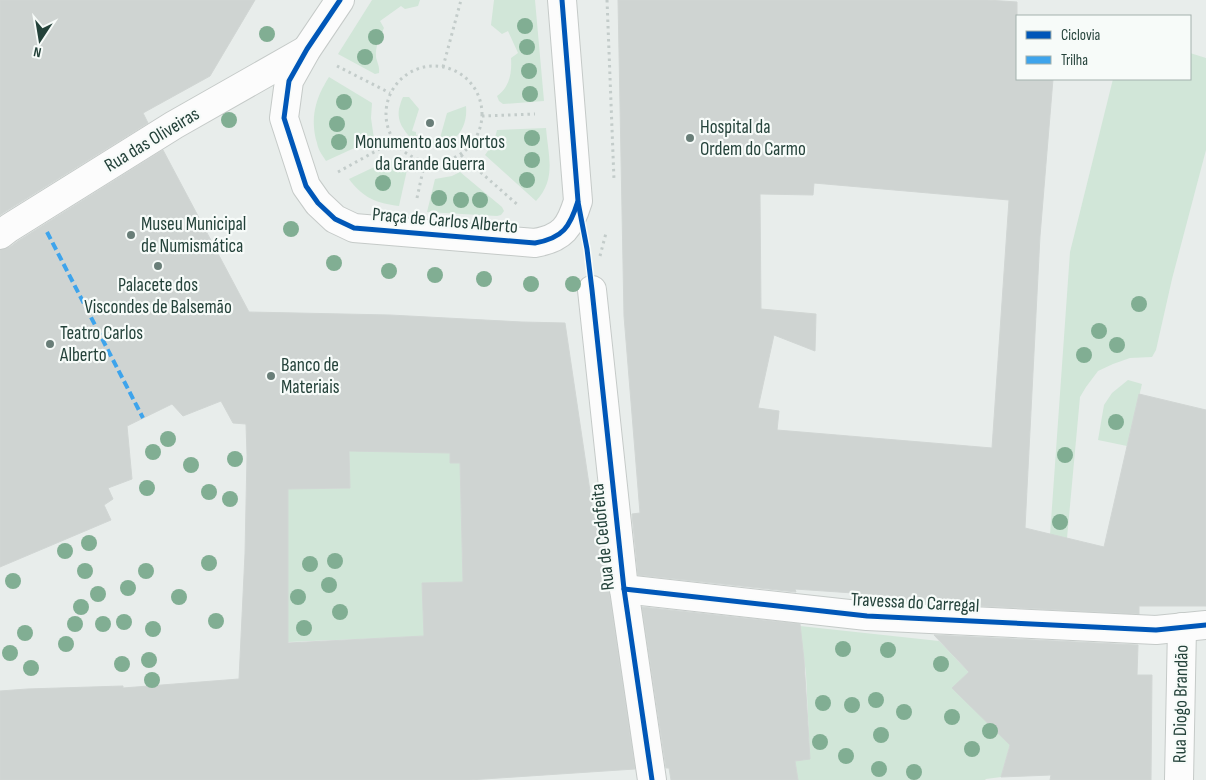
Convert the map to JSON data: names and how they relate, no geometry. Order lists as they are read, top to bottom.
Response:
{
  "streets": {
    "street": [
      "Rua das Oliveiras",
      "Praça de Carlos Alberto",
      "Rua de Cedofeita",
      "Travessa do Carregal",
      "Rua Diogo Brandão"
    ]
  },
  "crossings": [
    ["Rua das Oliveiras", "Praça de Carlos Alberto"],
    ["Rua de Cedofeita", "Travessa do Carregal"],
    ["Travessa do Carregal", "Rua Diogo Brandão"]
  ],
  "places": [
    "Monumento aos Mortos da Grande Guerra",
    "Hospital da Ordem do Carmo",
    "Museu Municipal de Numismática",
    "Palacete dos Viscondes de Balsemão",
    "Teatro Carlos Alberto",
    "Banco de Materiais"
  ],
  "legend": ["Ciclovia", "Trilha"],
  "north": "bottom"
}
